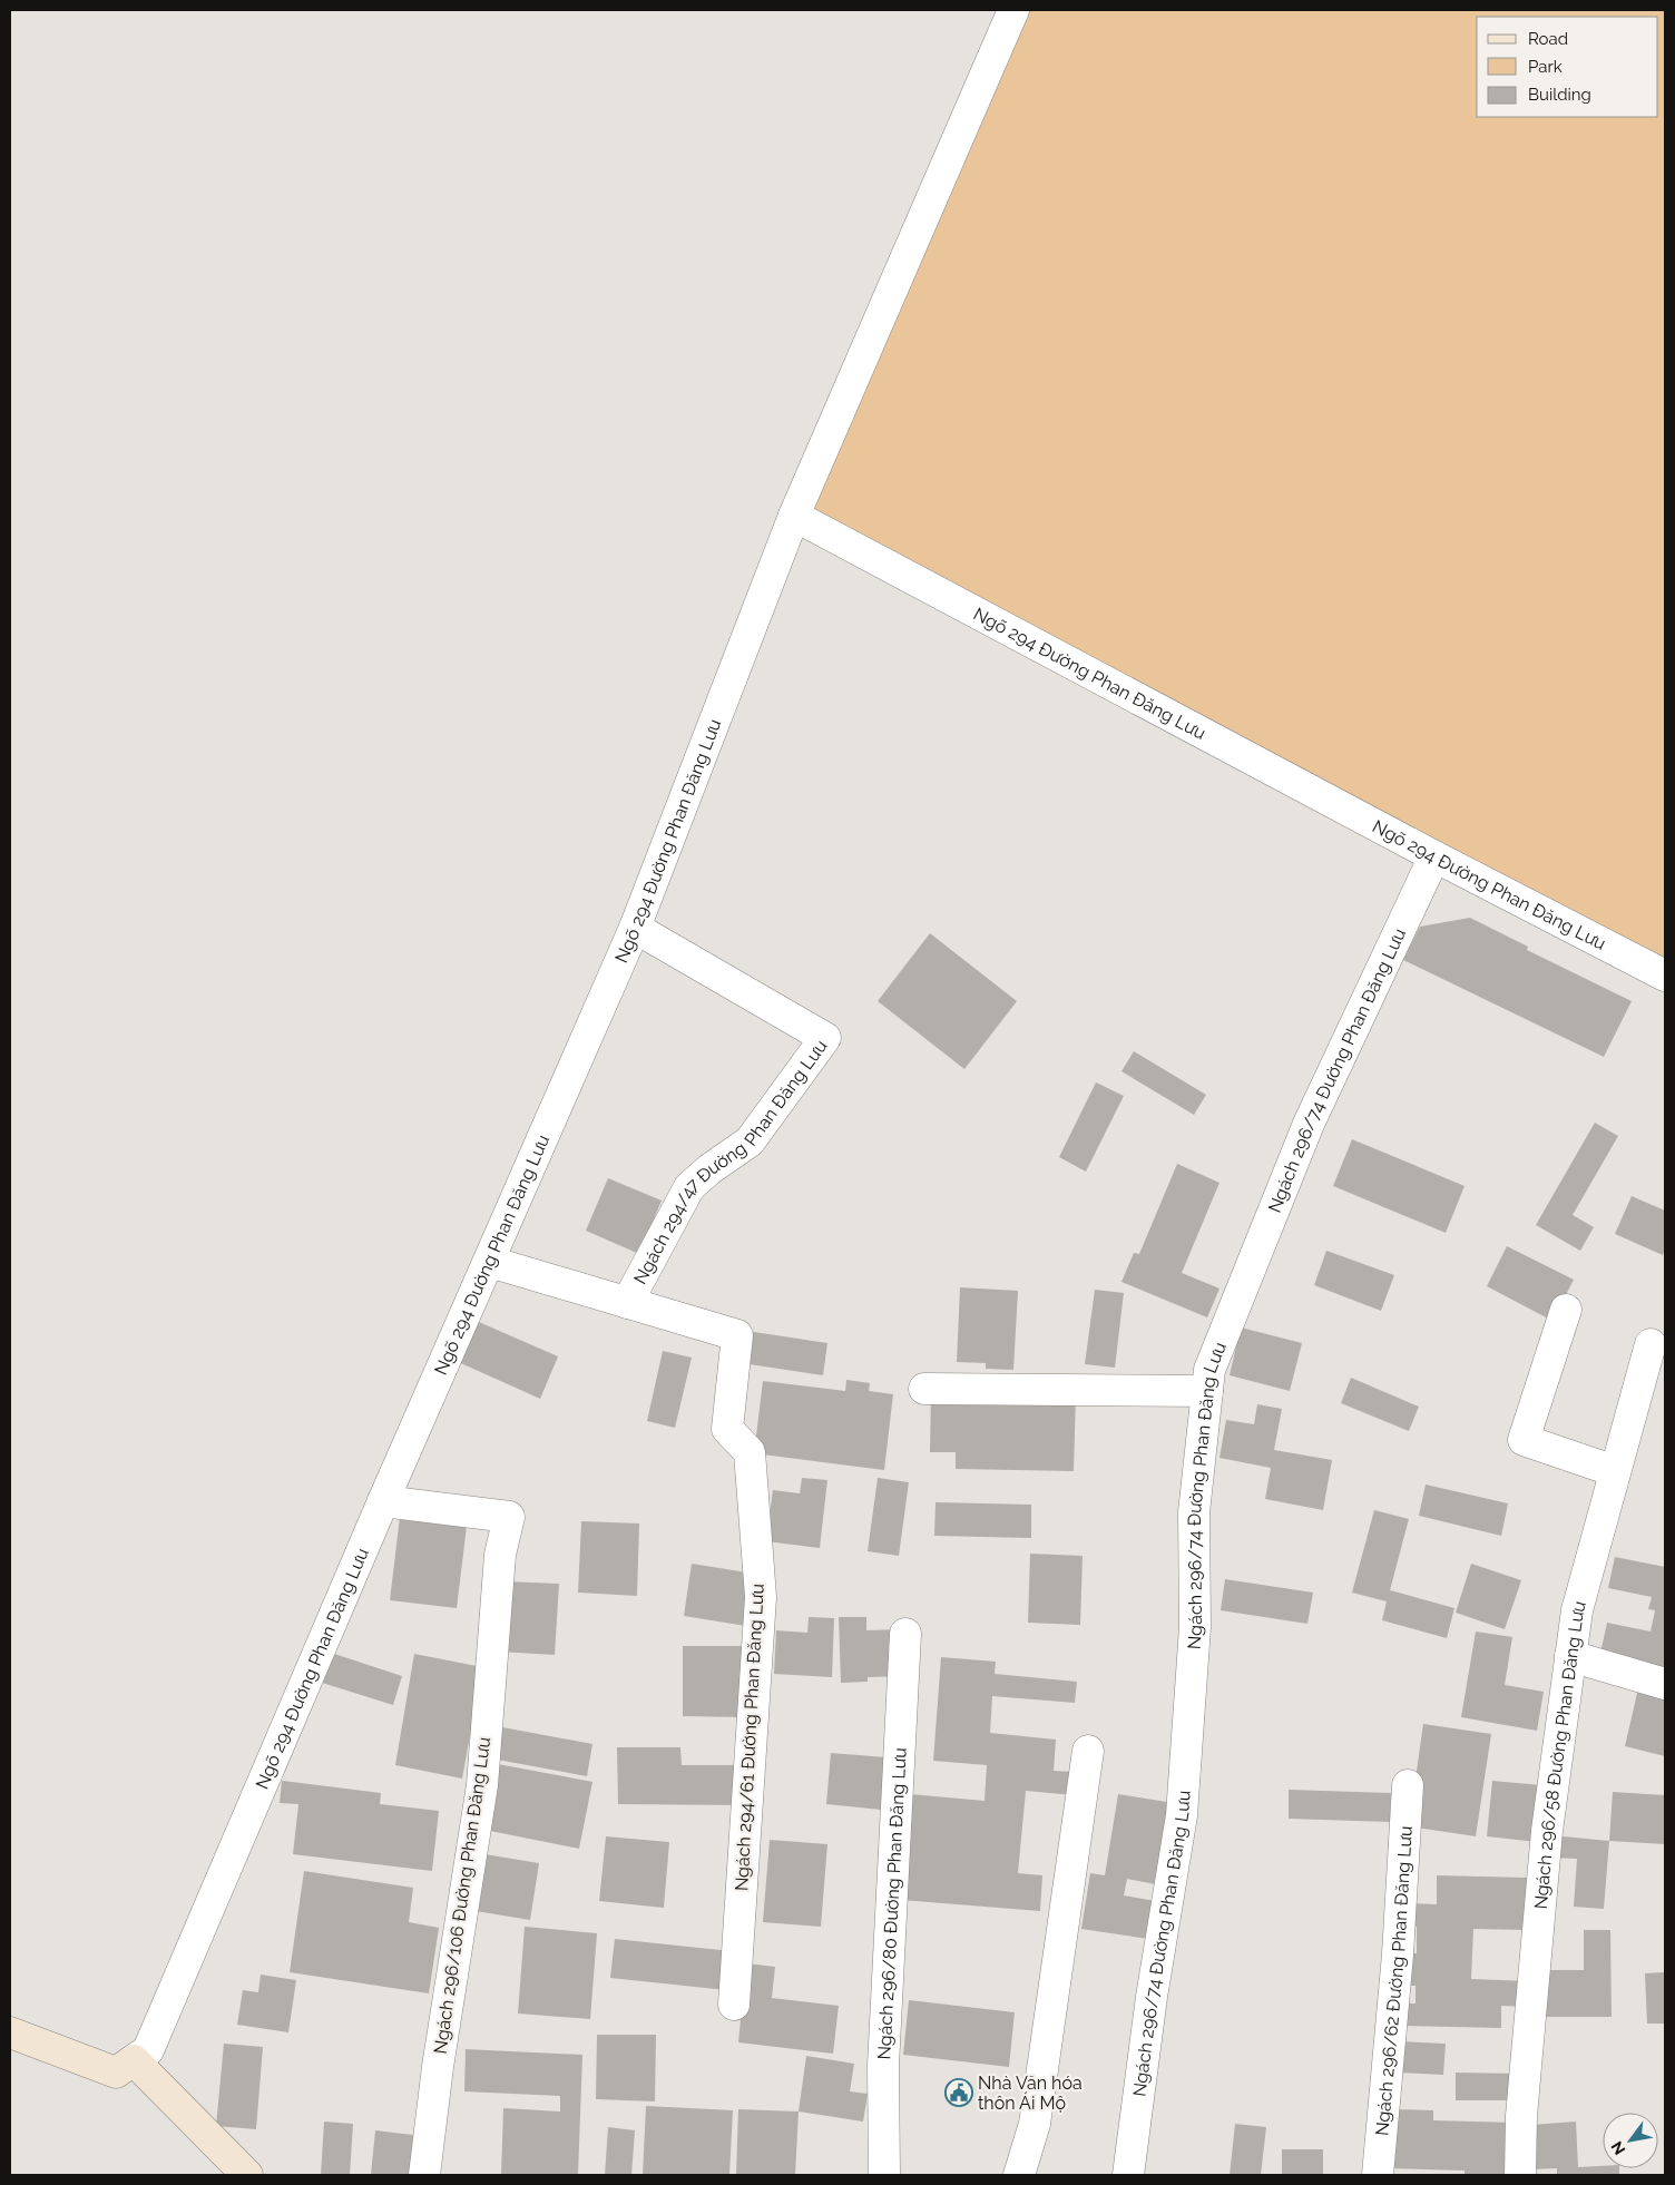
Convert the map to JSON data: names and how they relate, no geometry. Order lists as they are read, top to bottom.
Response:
{
  "streets": {
    "street": [
      "Ngõ 294 Đường Phan Đăng Lưu",
      "Ngách 296/74 Đường Phan Đăng Lưu",
      "Ngách 294/47 Đường Phan Đăng Lưu",
      "Ngách 294/61 Đường Phan Đăng Lưu",
      "Ngách 296/58 Đường Phan Đăng Lưu",
      "Ngách 296/106 Đường Phan Đăng Lưu",
      "Ngách 296/80 Đường Phan Đăng Lưu",
      "Ngách 296/62 Đường Phan Đăng Lưu"
    ]
  },
  "crossings": [
    ["Ngõ 294 Đường Phan Đăng Lưu", "Ngách 296/74 Đường Phan Đăng Lưu"],
    ["Ngõ 294 Đường Phan Đăng Lưu", "Ngách 294/47 Đường Phan Đăng Lưu"],
    ["Ngõ 294 Đường Phan Đăng Lưu", "Ngách 294/61 Đường Phan Đăng Lưu"],
    ["Ngõ 294 Đường Phan Đăng Lưu", "Ngách 296/106 Đường Phan Đăng Lưu"],
    ["Ngách 294/47 Đường Phan Đăng Lưu", "Ngách 294/61 Đường Phan Đăng Lưu"]
  ],
  "places": {
    "public building": ["Nhà Văn hóa thôn Ái Mộ"]
  },
  "legend": ["Road", "Park", "Building"],
  "north": "bottom left"
}
